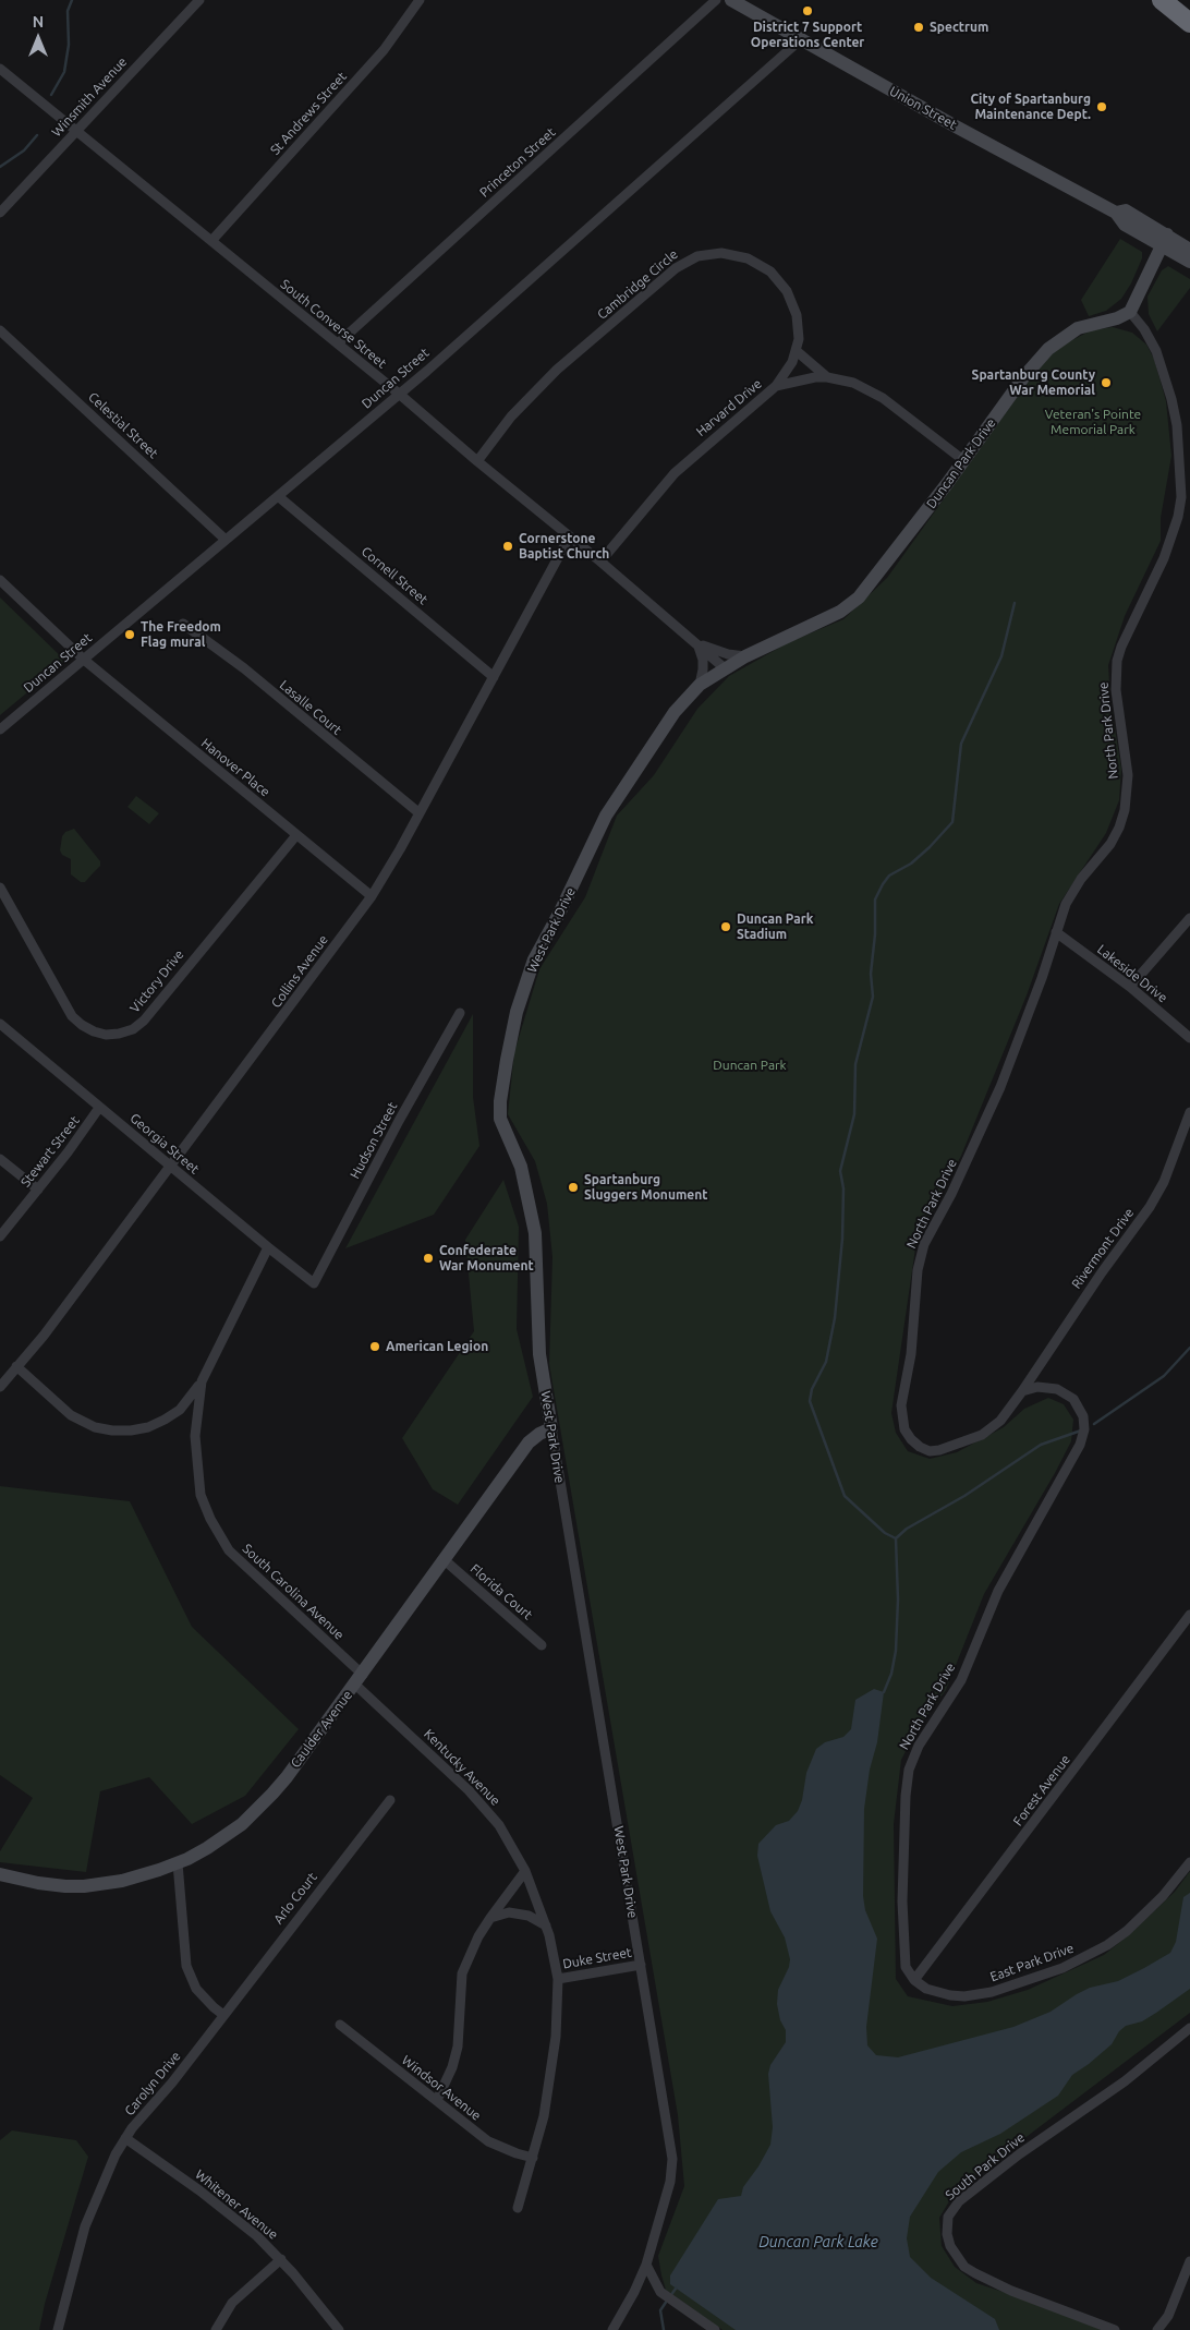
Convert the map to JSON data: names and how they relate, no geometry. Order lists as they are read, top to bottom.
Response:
{
  "streets": {
    "street": [
      "Winsmith Avenue",
      "Union Street",
      "St Andrews Street",
      "Princeton Street",
      "Cambridge Circle",
      "South Converse Street",
      "Duncan Street",
      "Harvard Drive",
      "Celestial Street",
      "Duncan Park Drive",
      "Cornell Street",
      "Lasalle Court",
      "North Park Drive",
      "Hanover Place",
      "West Park Drive",
      "Collins Avenue",
      "Lakeside Drive",
      "Victory Drive",
      "Hudson Street",
      "Georgia Street",
      "Stewart Street",
      "Rivermont Drive",
      "South Carolina Avenue",
      "Florida Court",
      "Caulder Avenue",
      "Kentucky Avenue",
      "Forest Avenue",
      "Arlo Court",
      "Duke Street",
      "East Park Drive",
      "Carolyn Drive",
      "Windsor Avenue",
      "South Park Drive",
      "Whitener Avenue"
    ]
  },
  "crossings": [
    ["Winsmith Avenue", "South Converse Street"],
    ["Union Street", "Duncan Street"],
    ["St Andrews Street", "South Converse Street"],
    ["Princeton Street", "South Converse Street"],
    ["Cambridge Circle", "South Converse Street"],
    ["Cambridge Circle", "Harvard Drive"],
    ["South Converse Street", "Duncan Street"],
    ["South Converse Street", "Harvard Drive"],
    ["South Converse Street", "Duncan Park Drive"],
    ["South Converse Street", "West Park Drive"],
    ["South Converse Street", "Collins Avenue"],
    ["Duncan Street", "Celestial Street"],
    ["Duncan Street", "Cornell Street"],
    ["Duncan Street", "Hanover Place"],
    ["Harvard Drive", "Duncan Park Drive"],
    ["Duncan Park Drive", "North Park Drive"],
    ["Duncan Park Drive", "West Park Drive"],
    ["Cornell Street", "Collins Avenue"],
    ["Lasalle Court", "Collins Avenue"],
    ["North Park Drive", "Lakeside Drive"],
    ["North Park Drive", "Rivermont Drive"],
    ["North Park Drive", "Forest Avenue"],
    ["North Park Drive", "East Park Drive"],
    ["Hanover Place", "Collins Avenue"],
    ["Hanover Place", "Victory Drive"],
    ["West Park Drive", "Caulder Avenue"],
    ["West Park Drive", "Duke Street"],
    ["Collins Avenue", "Georgia Street"],
    ["Hudson Street", "Georgia Street"],
    ["Georgia Street", "Stewart Street"],
    ["Georgia Street", "South Carolina Avenue"],
    ["South Carolina Avenue", "Caulder Avenue"],
    ["South Carolina Avenue", "Kentucky Avenue"],
    ["Florida Court", "Caulder Avenue"],
    ["Caulder Avenue", "Kentucky Avenue"],
    ["Kentucky Avenue", "Duke Street"],
    ["Forest Avenue", "East Park Drive"],
    ["Arlo Court", "Carolyn Drive"],
    ["Carolyn Drive", "Whitener Avenue"]
  ],
  "water": ["Duncan Park Lake"],
  "parks": ["Veteran's Pointe Memorial Park", "Duncan Park"],
  "places": [
    "District 7 Support Operations Center",
    "Spectrum",
    "City of Spartanburg Maintenance Dept.",
    "Spartanburg County War Memorial",
    "Cornerstone Baptist Church",
    "The Freedom Flag mural",
    "Duncan Park Stadium",
    "Spartanburg Sluggers Monument",
    "Confederate War Monument",
    "American Legion"
  ],
  "north": "top"
}
